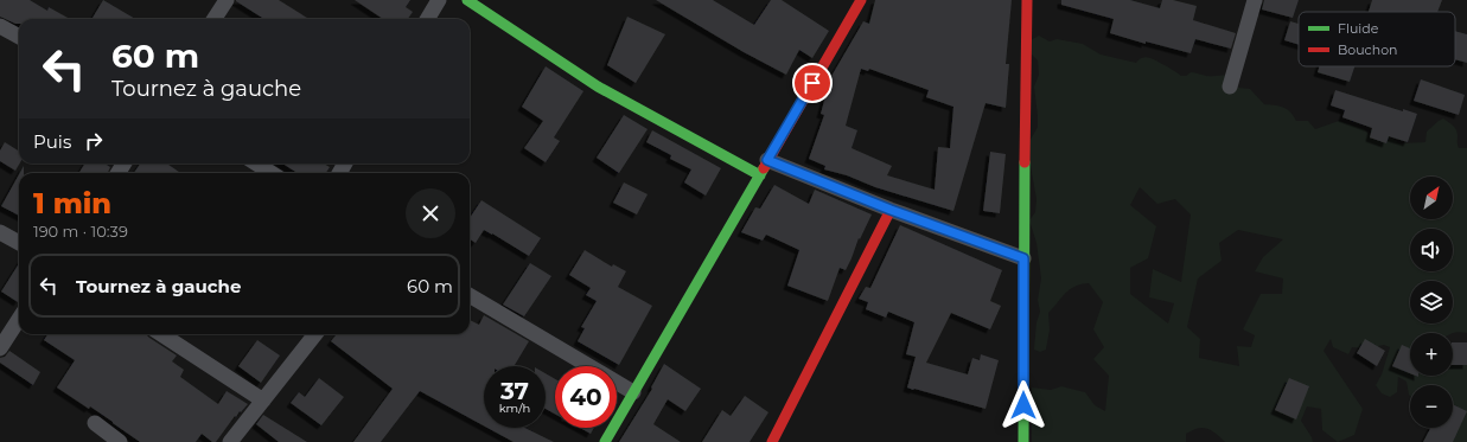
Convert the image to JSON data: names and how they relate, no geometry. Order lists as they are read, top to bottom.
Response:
{
  "legend": ["Fluide", "Bouchon"],
  "north": "top right",
  "page": {
    "turn": ["60 m", "Tournez à gauche"],
    "then": "Puis",
    "heading": ["1 min", "190 m · 10:39"],
    "map_buttons": ["+", "−"],
    "list": [
      {
        "name": "Tournez à gauche",
        "value": "60 m"
      }
    ],
    "speed": "37 km/h",
    "limit": "40"
  }
}
